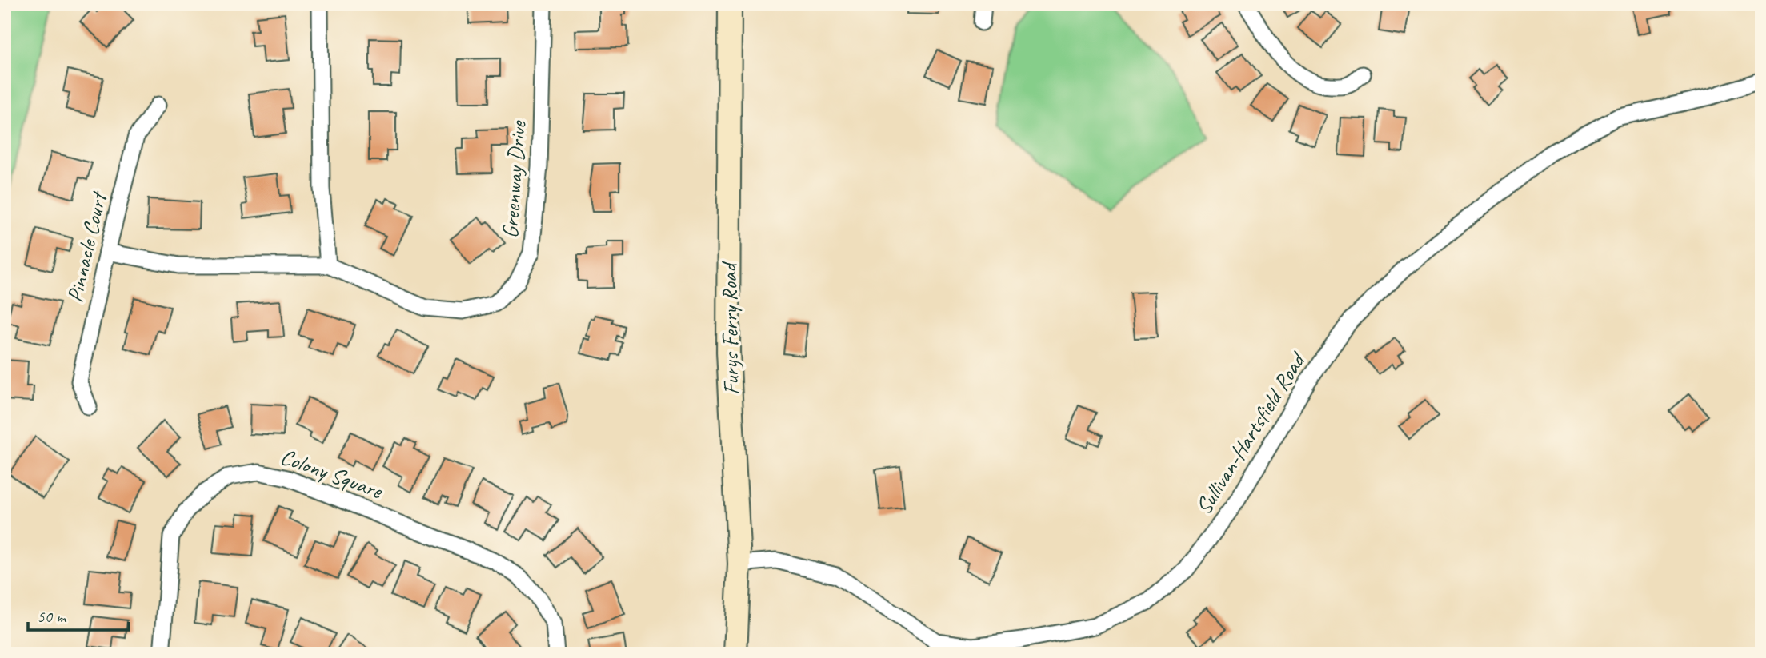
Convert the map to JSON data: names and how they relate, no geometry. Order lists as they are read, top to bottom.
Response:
{
  "streets": {
    "main road": ["Furys Ferry Road"],
    "street": [
      "Greenway Drive",
      "Pinnacle Court",
      "Sullivan-Hartsfield Road",
      "Colony Square"
    ]
  },
  "crossings": [
    ["Greenway Drive", "Pinnacle Court"],
    ["Furys Ferry Road", "Sullivan-Hartsfield Road"]
  ],
  "scale_bar": "50 m"
}
